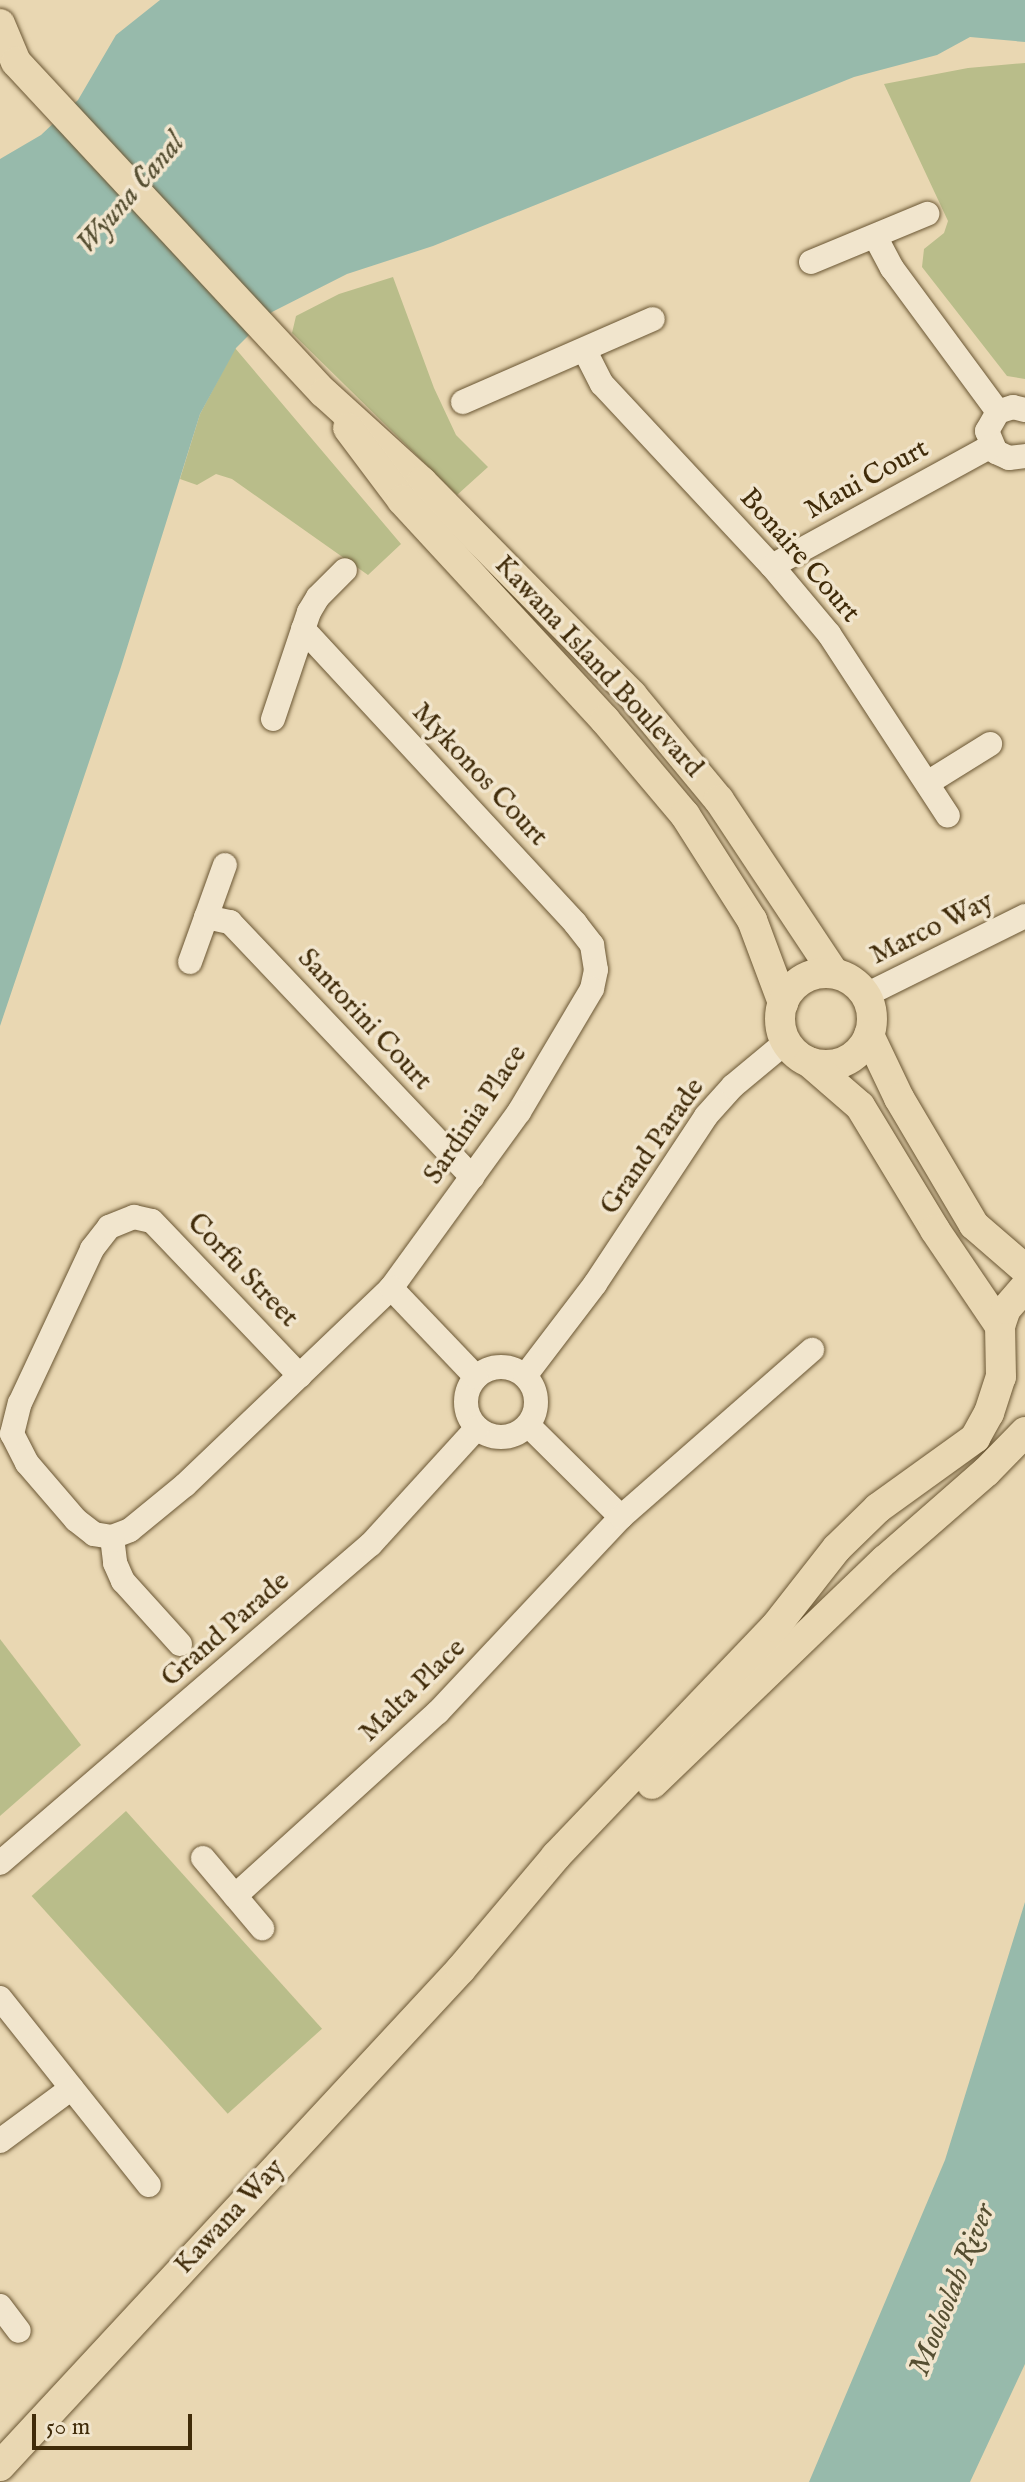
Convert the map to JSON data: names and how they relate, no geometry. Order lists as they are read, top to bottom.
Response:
{
  "streets": {
    "main road": ["Kawana Island Boulevard", "Kawana Way"],
    "street": [
      "Maui Court",
      "Bonaire Court",
      "Mykonos Court",
      "Marco Way",
      "Santorini Court",
      "Sardinia Place",
      "Grand Parade",
      "Corfu Street",
      "Malta Place"
    ]
  },
  "crossings": [
    ["Maui Court", "Bonaire Court"],
    ["Kawana Island Boulevard", "Marco Way"],
    ["Kawana Island Boulevard", "Grand Parade"],
    ["Mykonos Court", "Sardinia Place"],
    ["Marco Way", "Grand Parade"],
    ["Santorini Court", "Sardinia Place"],
    ["Sardinia Place", "Corfu Street"]
  ],
  "water": ["Wyuna Canal", "Mooloolah River"],
  "scale_bar": "50 m"
}
